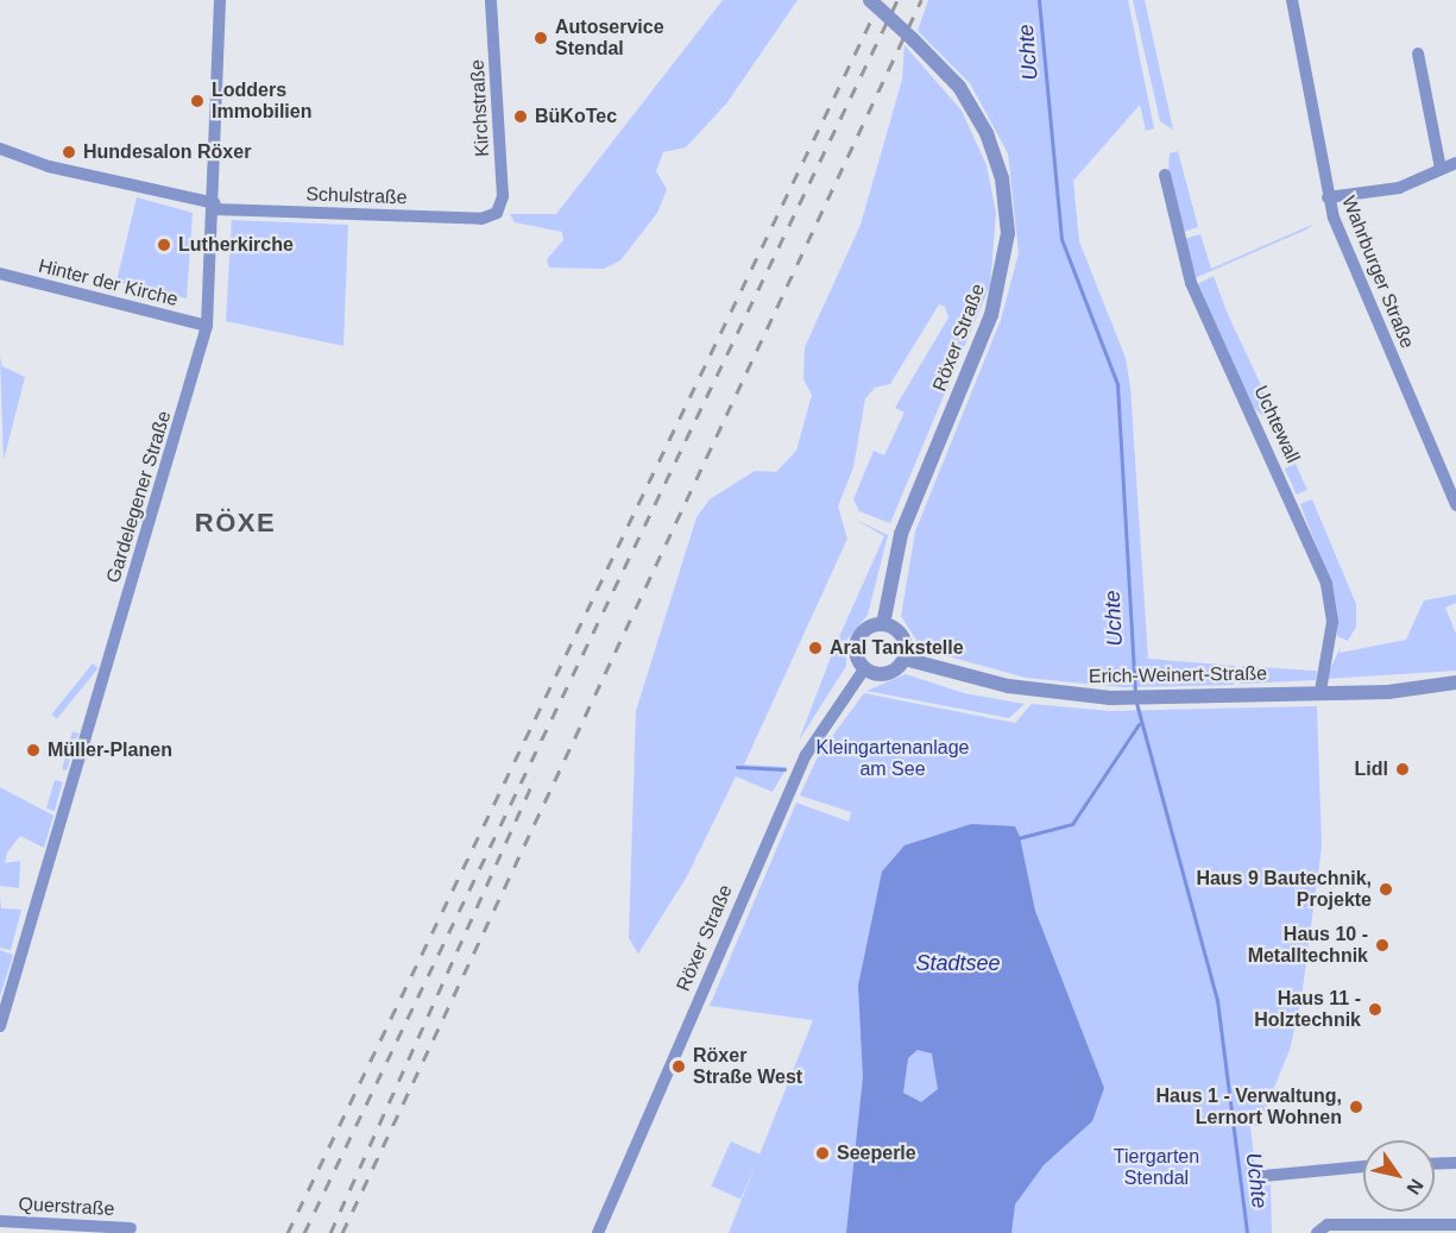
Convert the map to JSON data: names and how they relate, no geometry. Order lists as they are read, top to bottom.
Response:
{
  "streets": {
    "street": [
      "Kirchstraße",
      "Schulstraße",
      "Wahrburger Straße",
      "Hinter der Kirche",
      "Röxer Straße",
      "Uchtewall",
      "Gardelegener Straße",
      "Erich-Weinert-Straße",
      "Querstraße"
    ]
  },
  "crossings": [
    ["Kirchstraße", "Schulstraße"],
    ["Schulstraße", "Gardelegener Straße"],
    ["Hinter der Kirche", "Gardelegener Straße"],
    ["Röxer Straße", "Erich-Weinert-Straße"],
    ["Uchtewall", "Erich-Weinert-Straße"]
  ],
  "districts": ["RÖXE"],
  "water": ["Uchte", "Stadtsee"],
  "parks": ["Kleingartenanlage am See", "Tiergarten Stendal"],
  "places": [
    "Autoservice Stendal",
    "Lodders Immobilien",
    "BüKoTec",
    "Hundesalon Röxer",
    "Lutherkirche",
    "Aral Tankstelle",
    "Müller-Planen",
    "Lidl",
    "Haus 9 Bautechnik, Projekte",
    "Haus 10 - Metalltechnik",
    "Haus 11 - Holztechnik",
    "Röxer Straße West",
    "Haus 1 - Verwaltung, Lernort Wohnen",
    "Seeperle"
  ],
  "north": "bottom right"
}
